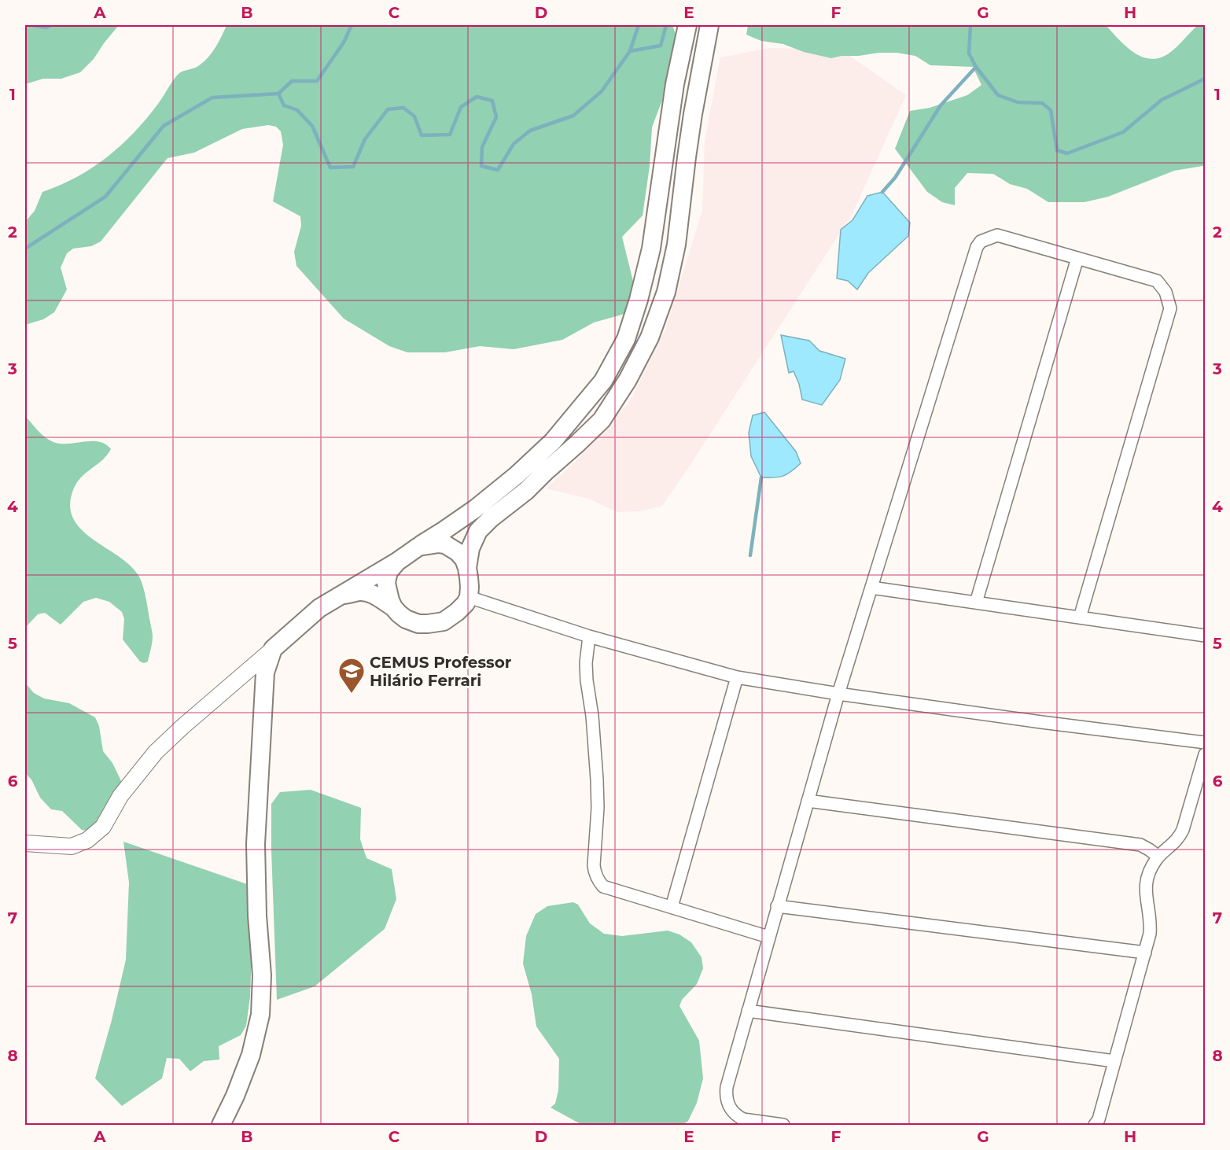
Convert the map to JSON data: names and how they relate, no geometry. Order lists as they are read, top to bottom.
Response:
{
  "places": {
    "school or university": ["CEMUS Professor Hilário Ferrari"]
  },
  "grid": {
    "columns": [
      "A",
      "B",
      "C",
      "D",
      "E",
      "F",
      "G",
      "H"
    ],
    "rows": [
      "1",
      "2",
      "3",
      "4",
      "5",
      "6",
      "7",
      "8"
    ]
  }
}
